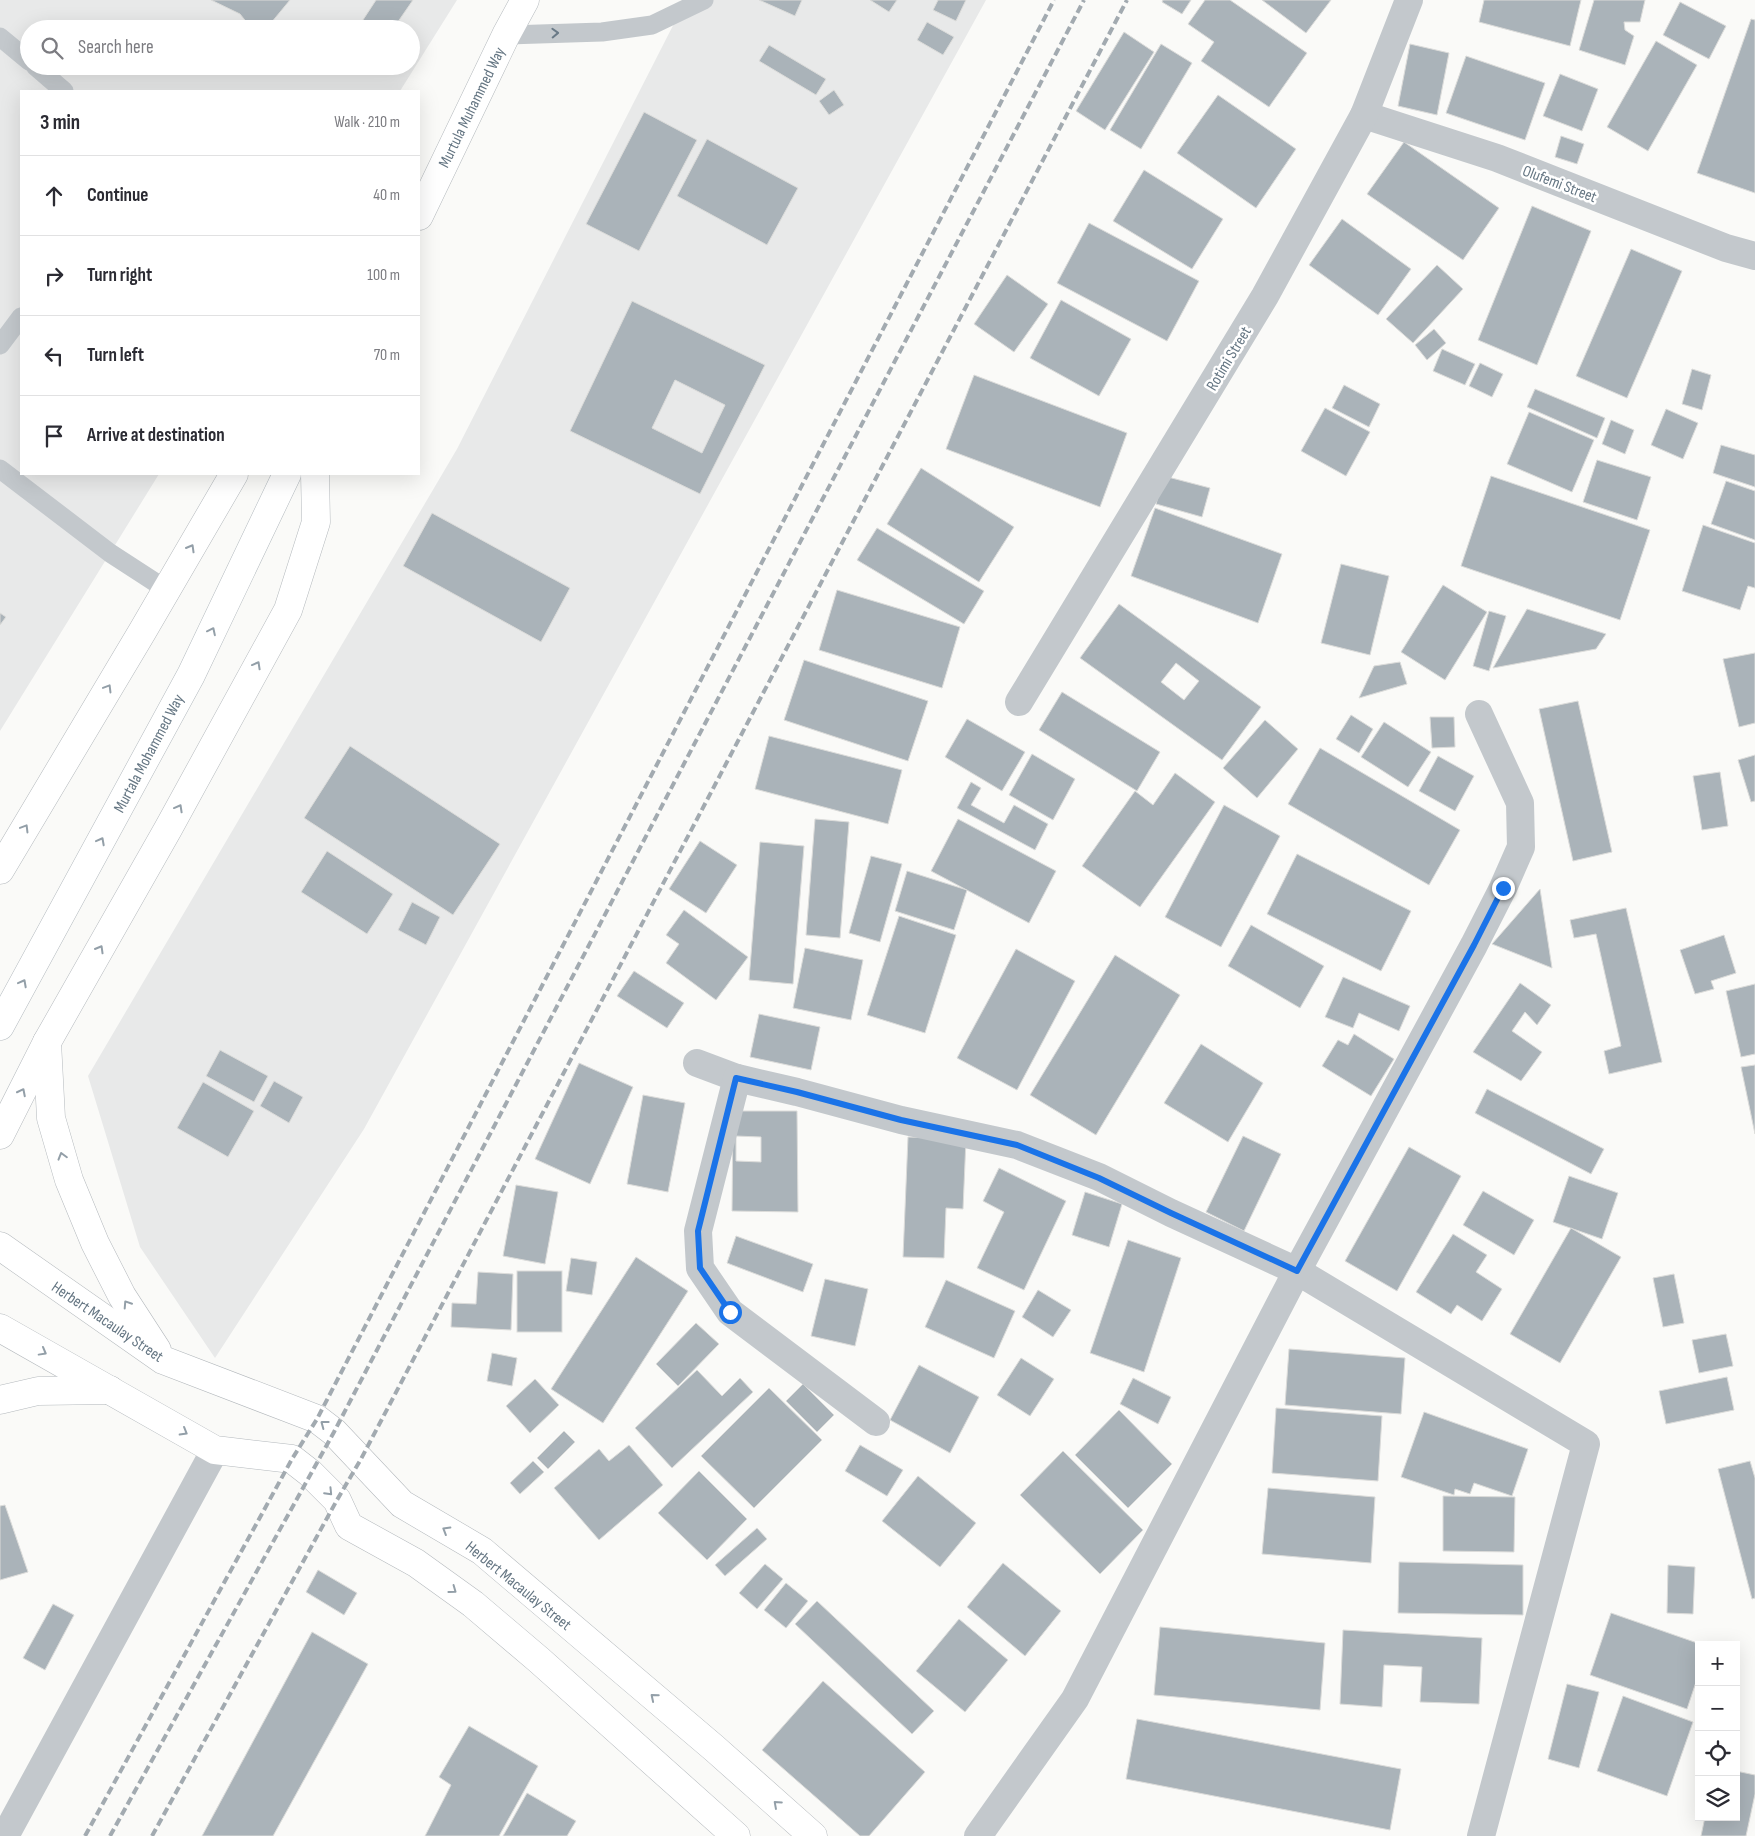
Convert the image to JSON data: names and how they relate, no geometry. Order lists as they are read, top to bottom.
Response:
{
  "streets": {
    "main road": ["Murtula Muhammed Way", "Murtala Mohammed Way", "Herbert Macaulay Street"],
    "street": ["Olufemi Street", "Rotimi Street"]
  },
  "crossings": [
    ["Olufemi Street", "Rotimi Street"]
  ],
  "page": {
    "search": "Search here",
    "heading": ["3 min", "Walk · 210 m"],
    "list": [
      ["Continue", "40 m"],
      ["Turn right", "100 m"],
      ["Turn left", "70 m"],
      "Arrive at destination"
    ],
    "map_buttons": ["+", "−"]
  }
}
